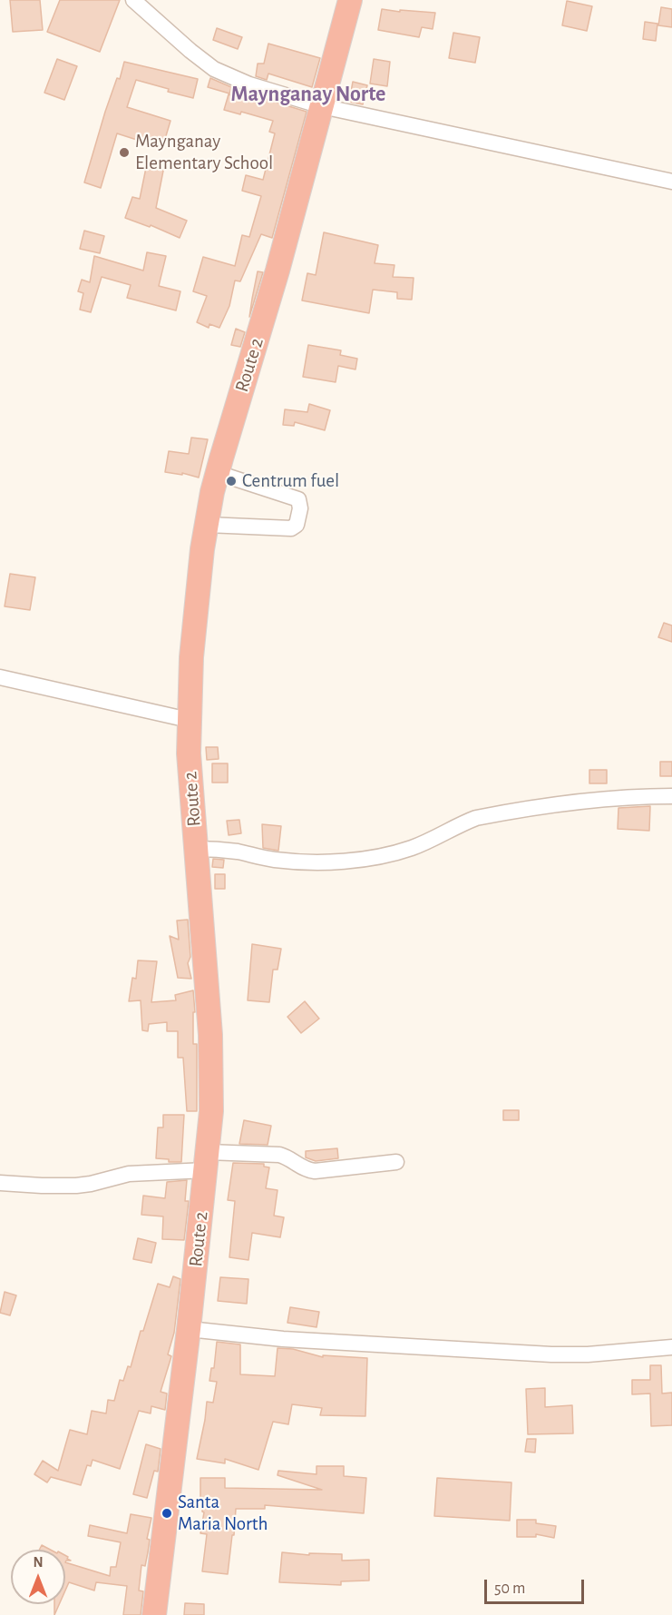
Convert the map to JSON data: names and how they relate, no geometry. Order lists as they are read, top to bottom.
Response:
{
  "streets": {
    "highway": ["Route 2"]
  },
  "districts": ["Maynganay Norte"],
  "places": ["Maynganay Elementary School", "Centrum fuel", "Santa Maria North"],
  "scale_bar": "50 m",
  "north": "top"
}
